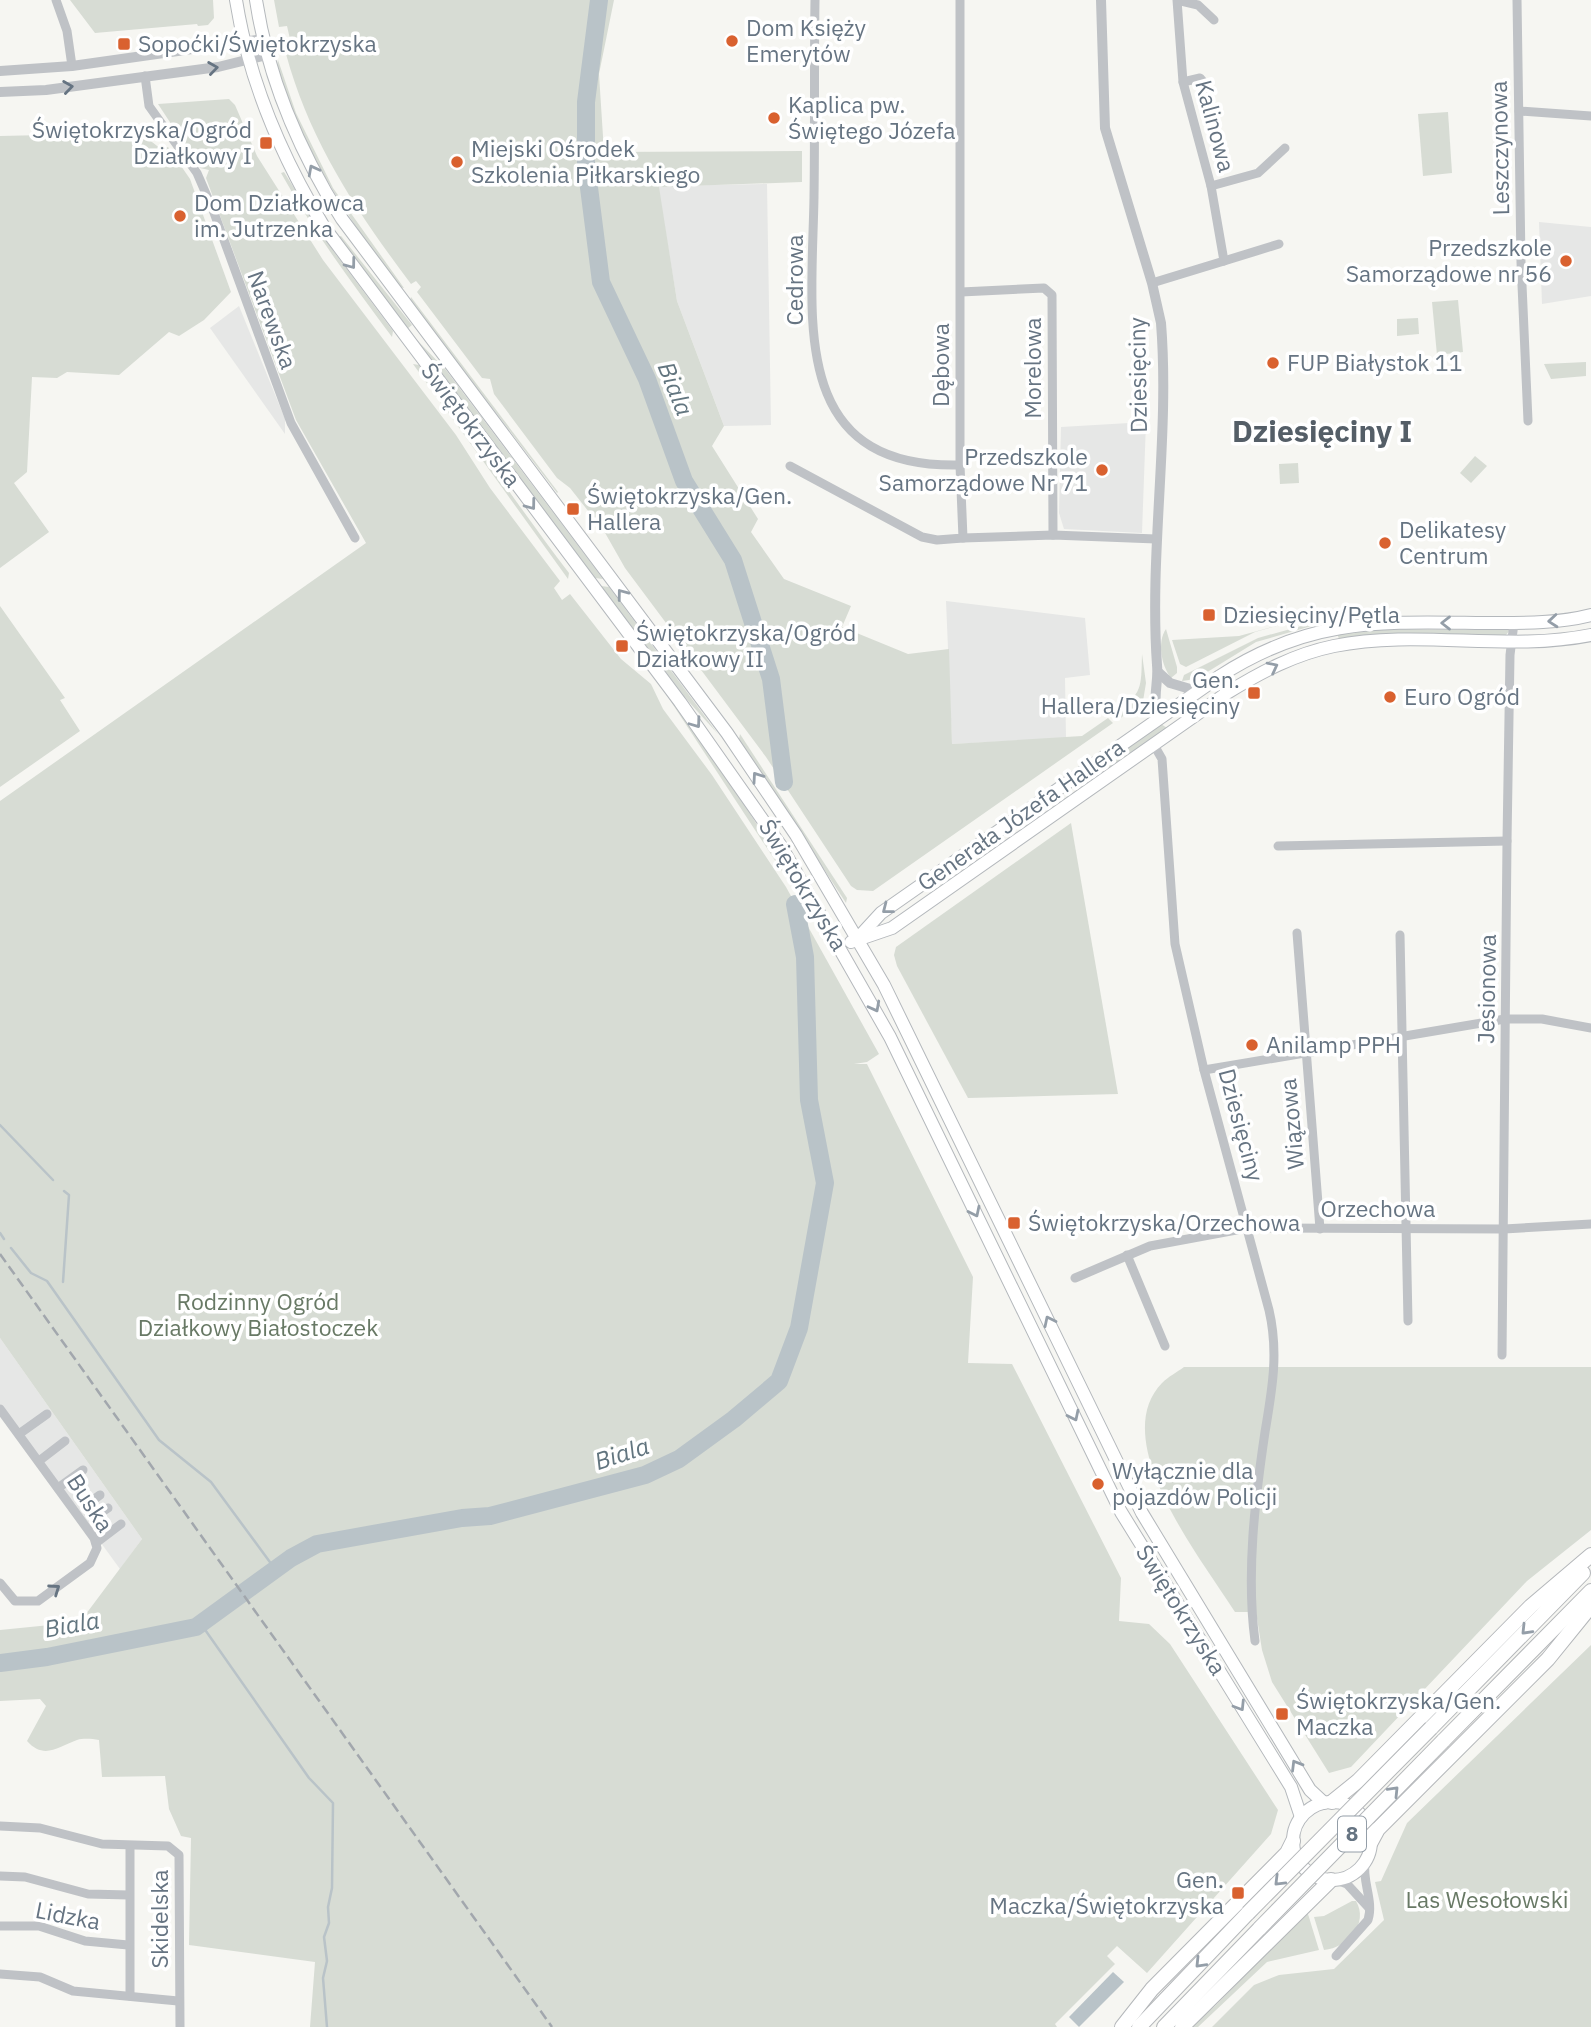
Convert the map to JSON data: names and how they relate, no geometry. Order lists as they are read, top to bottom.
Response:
{
  "streets": {
    "highway": ["8"],
    "main road": ["Świętokrzyska", "Generała Józefa Hallera"],
    "street": [
      "Kalinowa",
      "Leszczynowa",
      "Cedrowa",
      "Narewska",
      "Dębowa",
      "Morelowa",
      "Dziesięciny",
      "Jesionowa",
      "Wiązowa",
      "Orzechowa",
      "Buska",
      "Lidzka",
      "Skidelska"
    ]
  },
  "crossings": [
    ["Cedrowa", "Dębowa"],
    ["Dębowa", "Morelowa"],
    ["Dziesięciny", "Generała Józefa Hallera"],
    ["Dziesięciny", "Orzechowa"],
    ["Świętokrzyska", "Generała Józefa Hallera"],
    ["Generała Józefa Hallera", "Jesionowa"],
    ["Jesionowa", "Orzechowa"],
    ["Wiązowa", "Orzechowa"]
  ],
  "districts": ["Dziesięciny I"],
  "water": ["Biala"],
  "parks": ["Rodzinny Ogród Działkowy Białostoczek", "Las Wesołowski"],
  "places": {
    "other": [
      "Dom Księży Emerytów",
      "Kaplica pw. Świętego Józefa",
      "Miejski Ośrodek Szkolenia Piłkarskiego",
      "Dom Działkowca im. Jutrzenka",
      "Przedszkole Samorządowe nr 56",
      "FUP Białystok 11",
      "Przedszkole Samorządowe Nr 71",
      "Delikatesy Centrum",
      "Euro Ogród",
      "Anilamp PPH",
      "Wyłącznie dla pojazdów Policji"
    ],
    "transit": [
      "Sopoćki/Świętokrzyska",
      "Świętokrzyska/Ogród Działkowy I",
      "Świętokrzyska/Gen. Hallera",
      "Dziesięciny/Pętla",
      "Świętokrzyska/Ogród Działkowy II",
      "Gen. Hallera/Dziesięciny",
      "Świętokrzyska/Orzechowa",
      "Świętokrzyska/Gen. Maczka",
      "Gen. Maczka/Świętokrzyska"
    ]
  }
}
